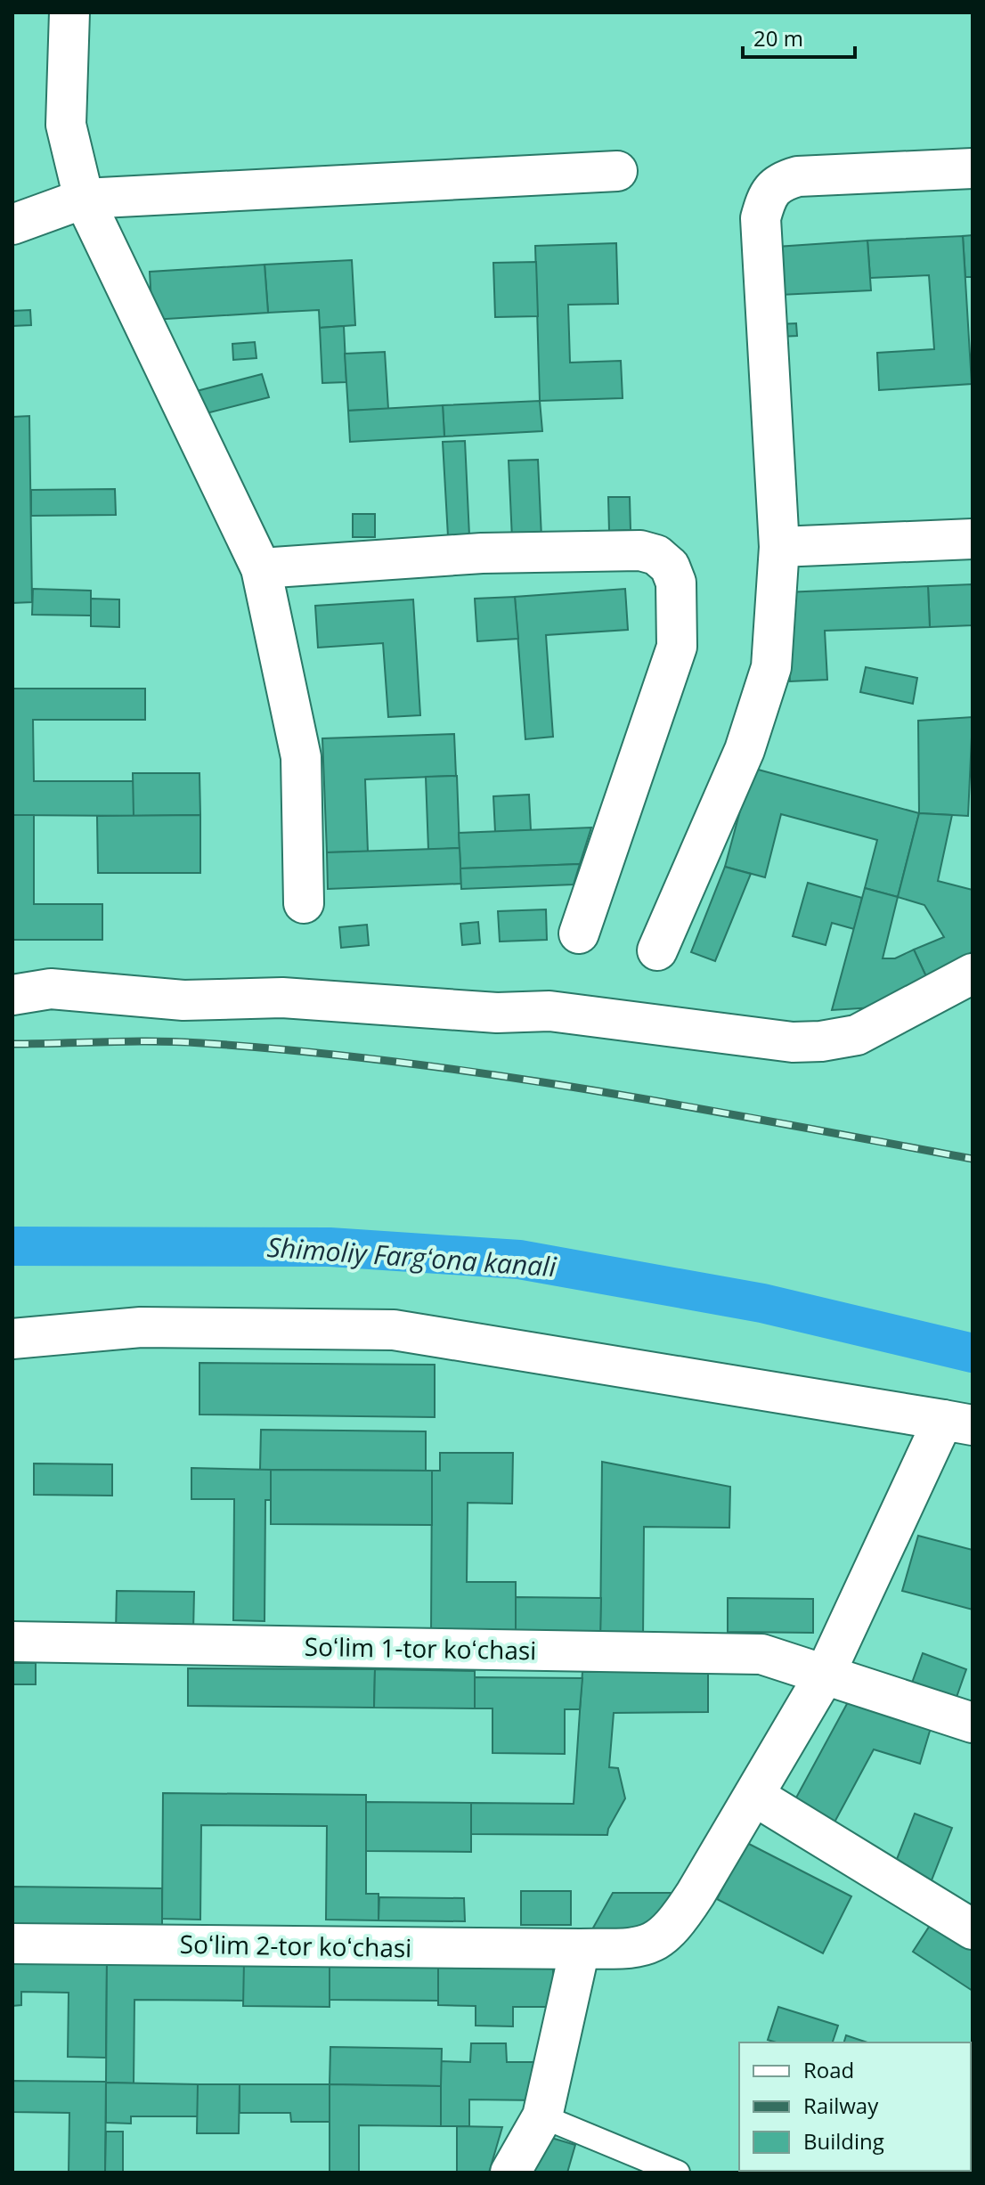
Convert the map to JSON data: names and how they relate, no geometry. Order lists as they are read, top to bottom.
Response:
{
  "streets": {
    "street": ["Soʻlim 1-tor koʻchasi", "Soʻlim 2-tor koʻchasi"]
  },
  "water": ["Shimoliy Fargʻona kanali"],
  "legend": ["Road", "Railway", "Building"],
  "scale_bar": "20 m"
}
